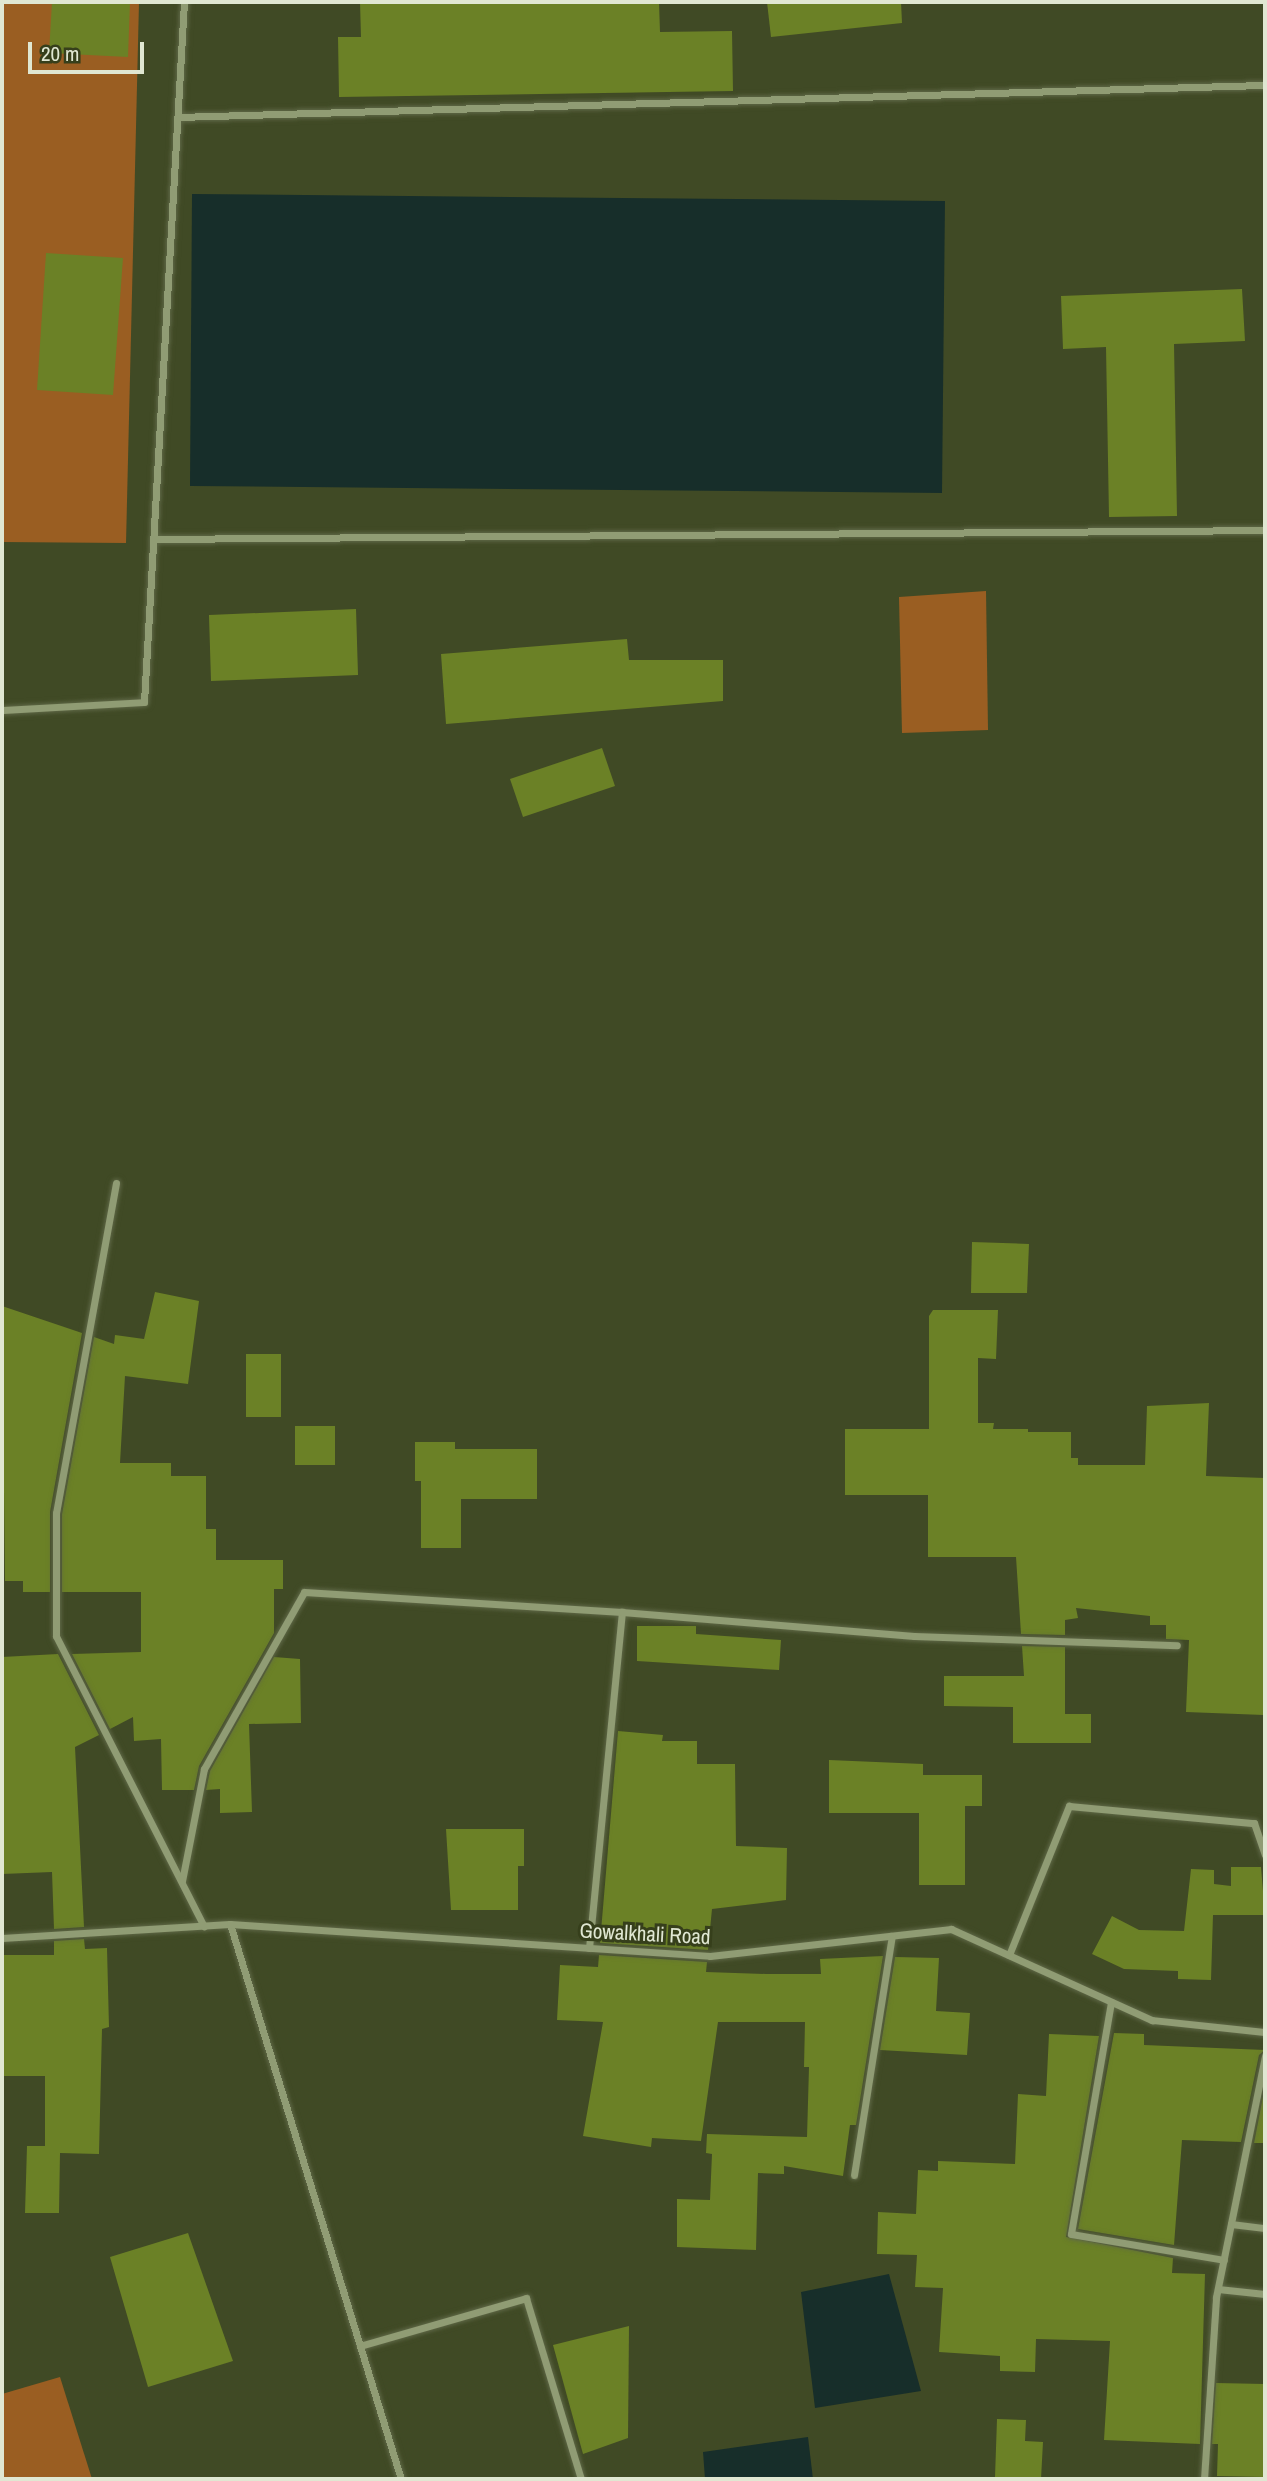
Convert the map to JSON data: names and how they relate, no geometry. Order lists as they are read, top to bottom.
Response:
{
  "streets": {
    "street": ["Gowalkhali Road"]
  },
  "scale_bar": "20 m"
}
